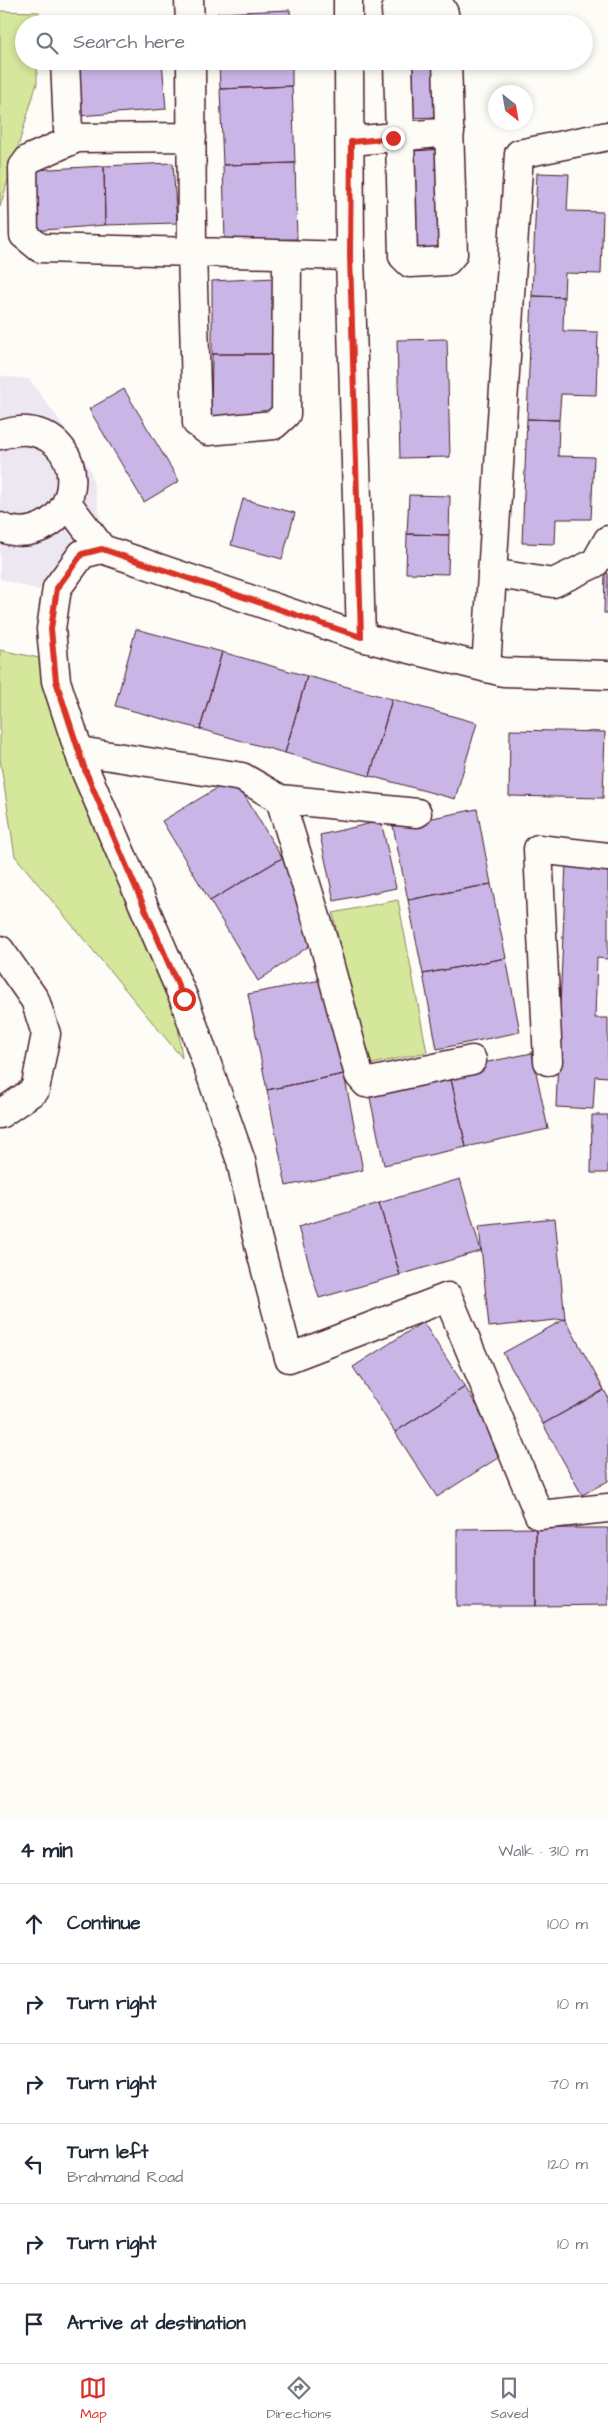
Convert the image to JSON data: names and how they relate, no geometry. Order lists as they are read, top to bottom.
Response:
{
  "north": "bottom right",
  "page": {
    "search": "Search here",
    "heading": ["4 min", "Walk · 310 m"],
    "list": [
      ["Continue", "100 m"],
      ["Turn right", "10 m"],
      ["Turn right", "70 m"],
      ["Turn left", "Brahmand Road", "120 m"],
      ["Turn right", "10 m"],
      "Arrive at destination"
    ],
    "nav": ["Map", "Directions", "Saved"]
  }
}
